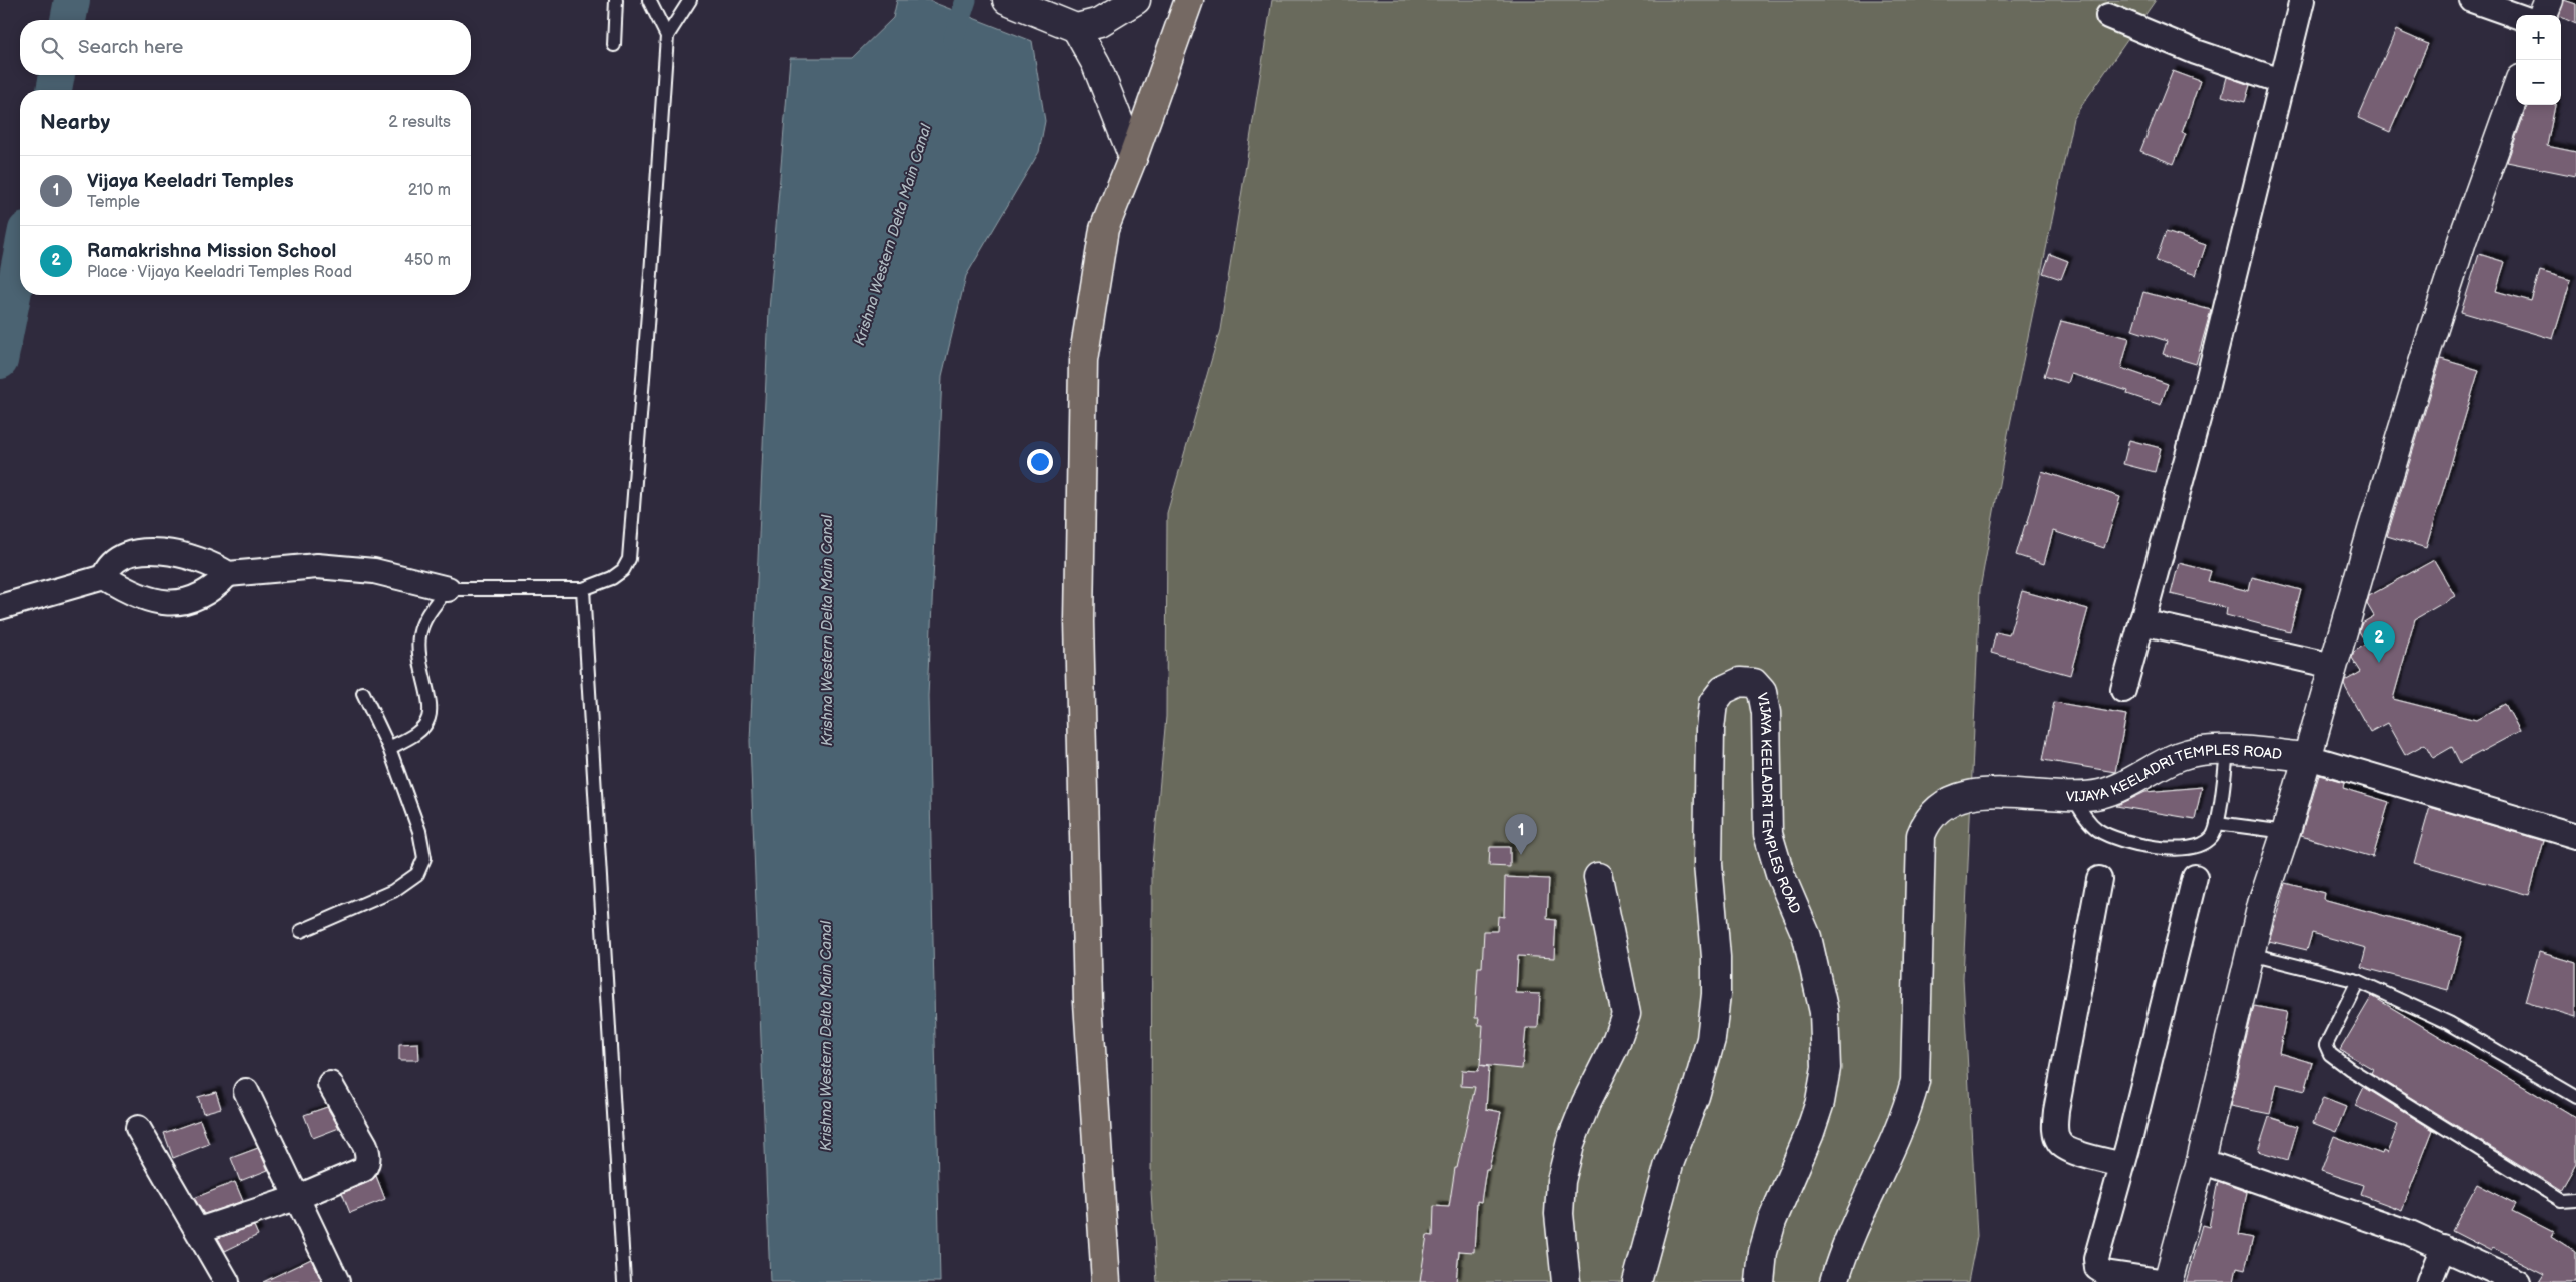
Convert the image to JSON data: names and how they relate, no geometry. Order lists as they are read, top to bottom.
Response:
{
  "streets": {
    "street": ["VIJAYA KEELADRI TEMPLES ROAD"]
  },
  "water": ["Krishna Western Delta Main Canal"],
  "page": {
    "map_buttons": ["+", "−"],
    "search": "Search here",
    "heading": ["Nearby", "2 results"],
    "list": [
      {
        "mark": "1",
        "name": "Vijaya Keeladri Temples",
        "note": "Temple",
        "value": "210 m"
      },
      {
        "mark": "2",
        "name": "Ramakrishna Mission School",
        "note": "Place · Vijaya Keeladri Temples Road",
        "value": "450 m"
      }
    ],
    "pins": ["2", "1"]
  }
}
